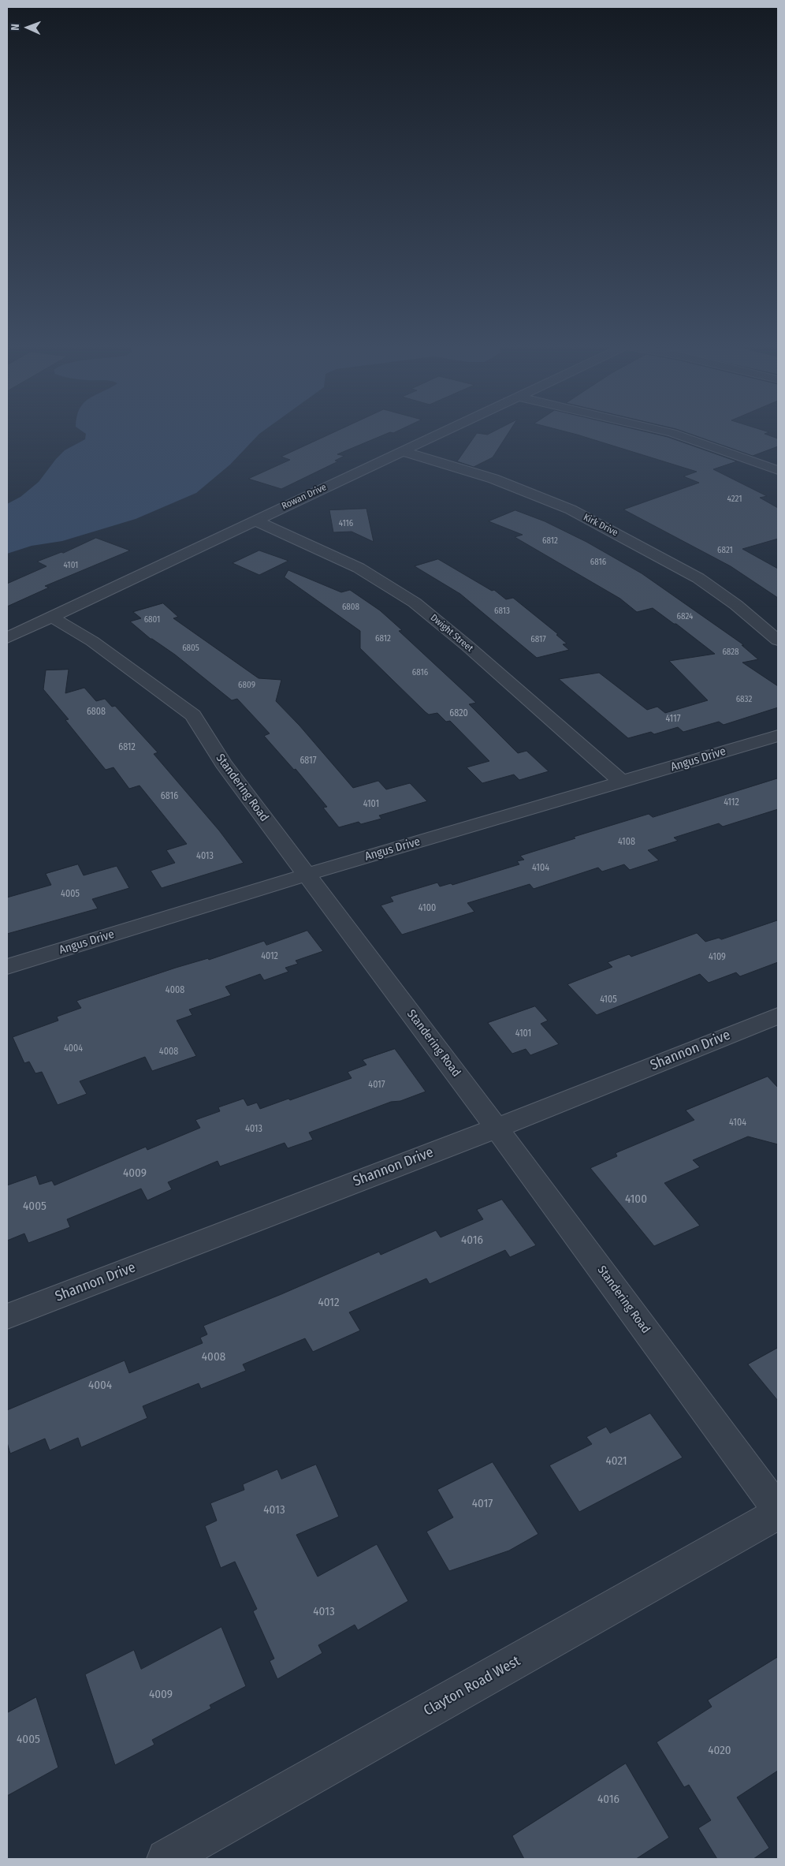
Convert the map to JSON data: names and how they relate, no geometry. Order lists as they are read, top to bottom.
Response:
{
  "streets": {
    "street": [
      "Rowan Drive",
      "Kirk Drive",
      "Dwight Street",
      "Angus Drive",
      "Standering Road",
      "Shannon Drive",
      "Clayton Road West"
    ]
  },
  "crossings": [
    ["Rowan Drive", "Kirk Drive"],
    ["Rowan Drive", "Dwight Street"],
    ["Rowan Drive", "Standering Road"],
    ["Dwight Street", "Angus Drive"],
    ["Angus Drive", "Standering Road"],
    ["Standering Road", "Shannon Drive"]
  ],
  "house_numbers": [
    "4221",
    "4116",
    "6812",
    "6821",
    "6816",
    "4101",
    "6808",
    "6813",
    "6824",
    "6801",
    "6812",
    "6817",
    "6805",
    "6828",
    "6816",
    "6809",
    "6832",
    "6808",
    "6820",
    "4117",
    "6812",
    "6817",
    "6816",
    "4112",
    "4101",
    "4108",
    "4013",
    "4104",
    "4005",
    "4100",
    "4012",
    "4109",
    "4008",
    "4105",
    "4101",
    "4004",
    "4008",
    "4017",
    "4104",
    "4013",
    "4009",
    "4100",
    "4005",
    "4016",
    "4012",
    "4008",
    "4004",
    "4021",
    "4017",
    "4013",
    "4013",
    "4009",
    "4005",
    "4020",
    "4016"
  ],
  "north": "left"
}
